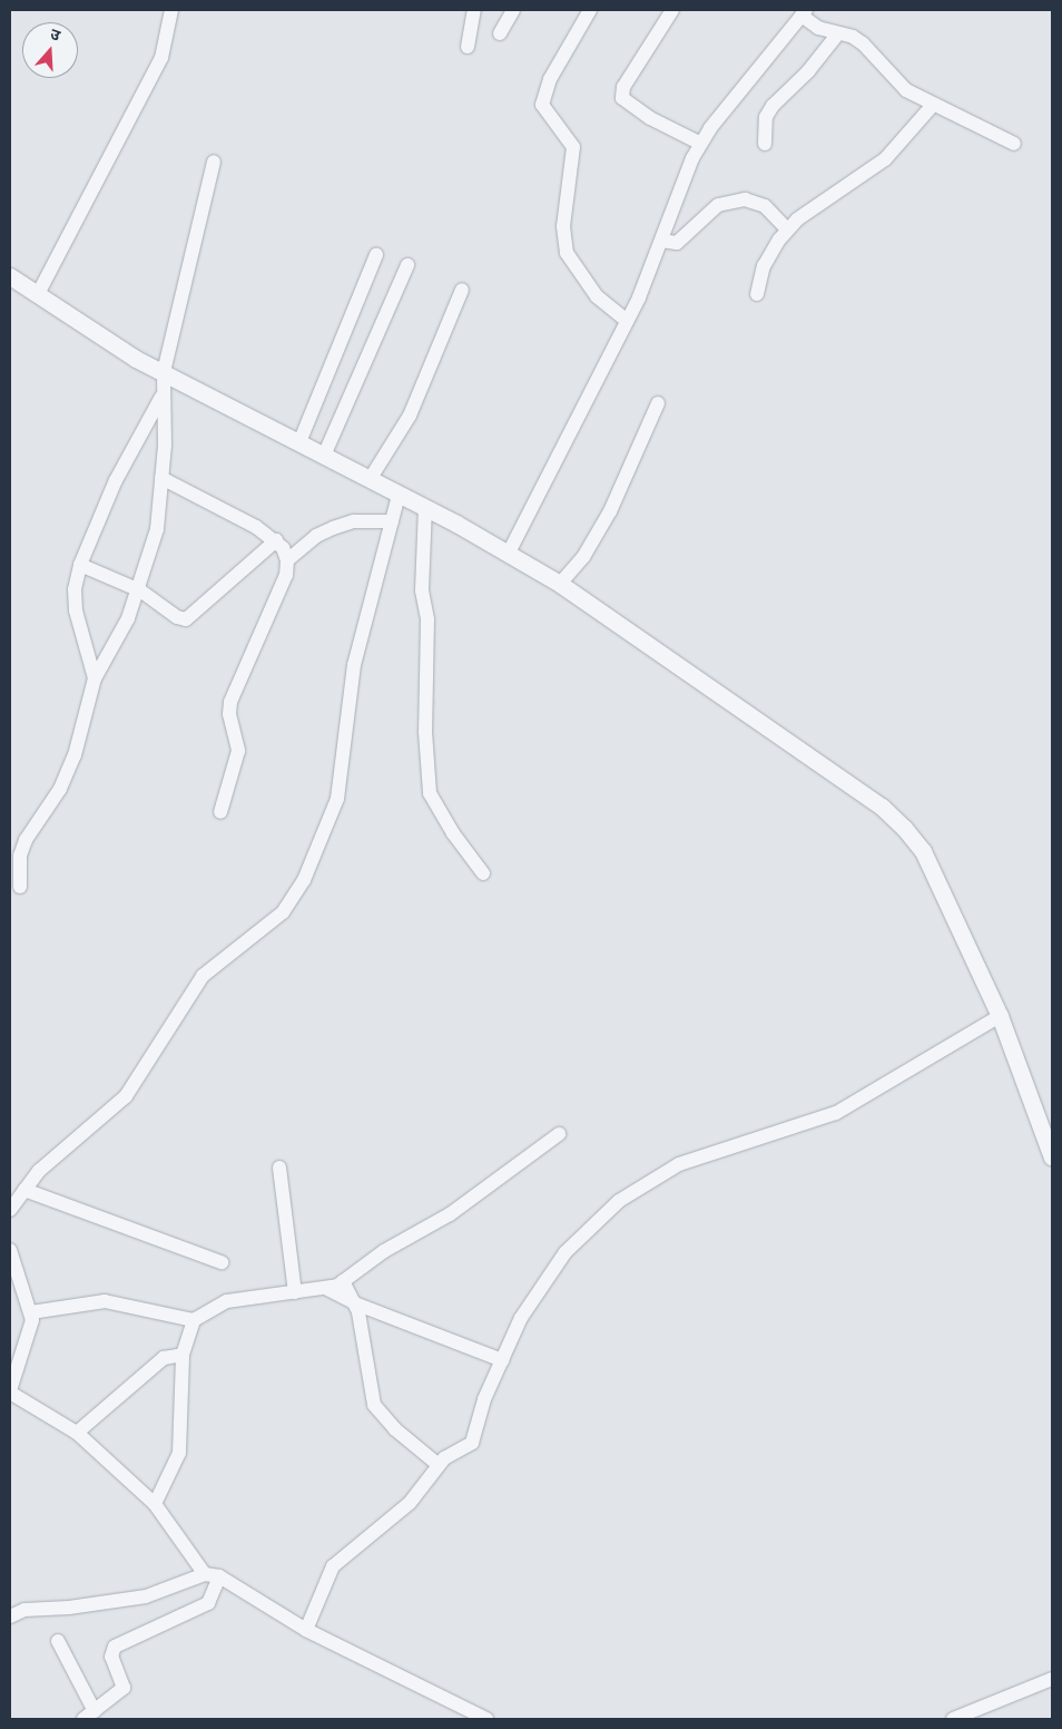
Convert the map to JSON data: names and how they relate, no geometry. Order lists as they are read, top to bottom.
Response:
{
  "north": "top"
}
